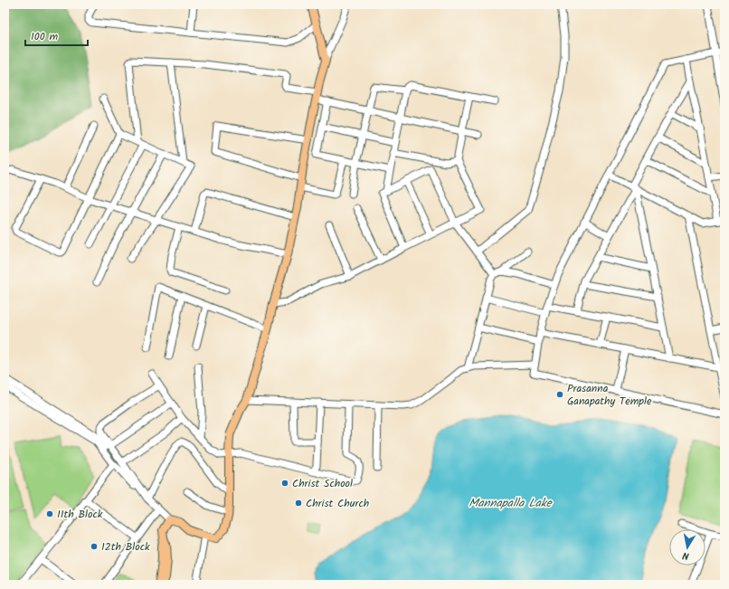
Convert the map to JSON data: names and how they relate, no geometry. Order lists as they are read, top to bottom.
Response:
{
  "water": ["Mannapalla Lake"],
  "places": [
    "Prasanna Ganapathy Temple",
    "Christ School",
    "Christ Church",
    "11th Block",
    "12th Block"
  ],
  "scale_bar": "100 m",
  "north": "bottom"
}
